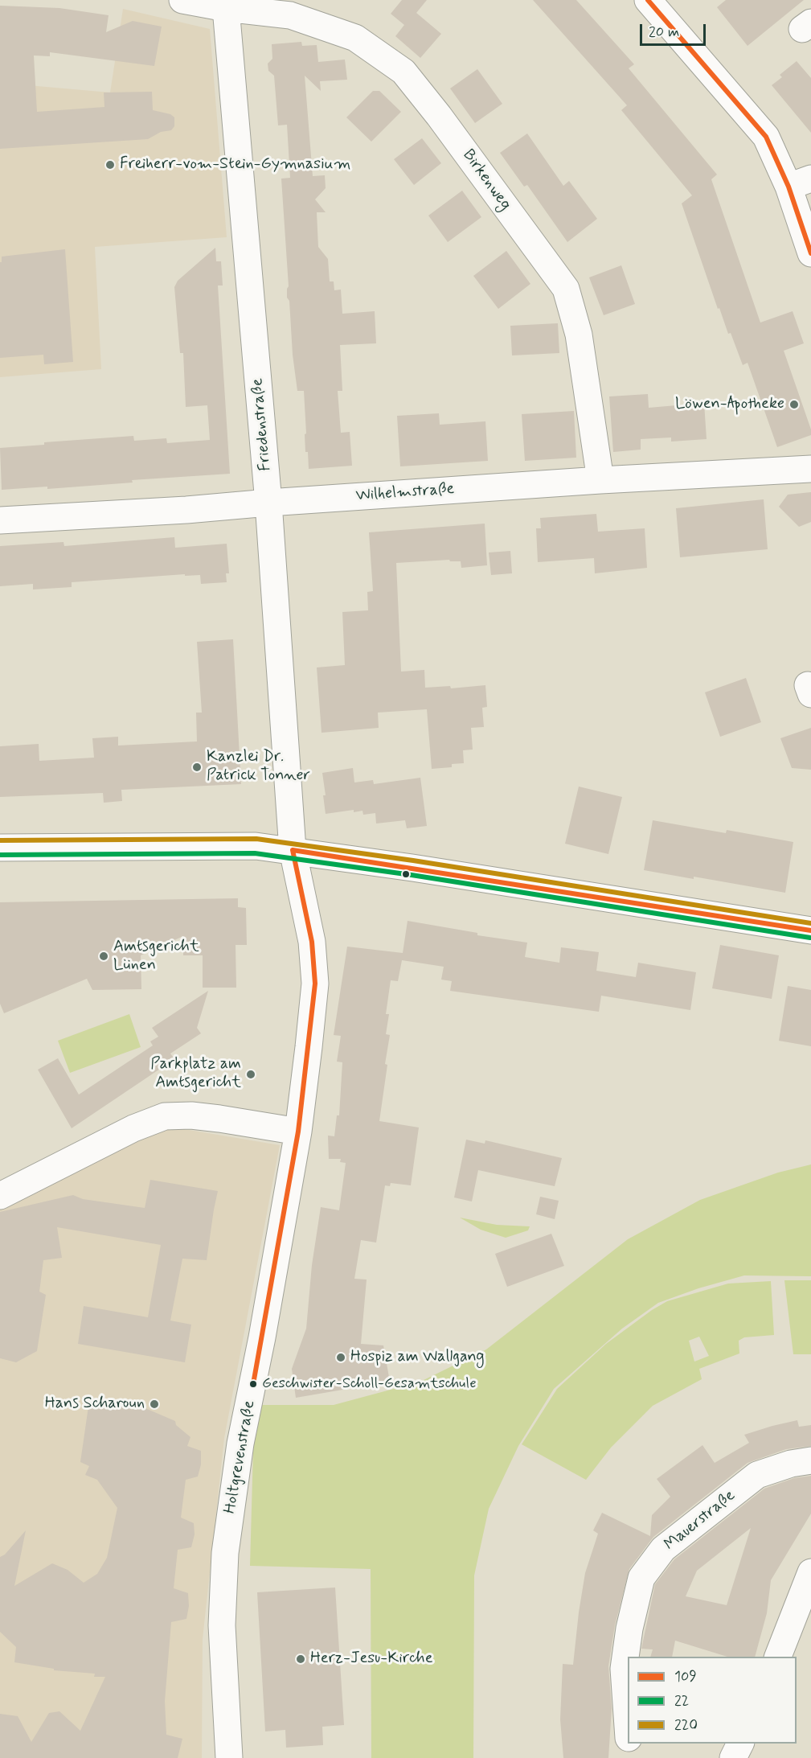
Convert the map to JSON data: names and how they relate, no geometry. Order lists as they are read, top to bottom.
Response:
{
  "streets": {
    "street": [
      "Birkenweg",
      "Friedenstraße",
      "Wilhelmstraße",
      "Holtgrevenstraße",
      "Mauerstraße"
    ]
  },
  "crossings": [
    ["Birkenweg", "Friedenstraße"],
    ["Birkenweg", "Wilhelmstraße"],
    ["Friedenstraße", "Wilhelmstraße"],
    ["Friedenstraße", "Holtgrevenstraße"]
  ],
  "places": [
    "Freiherr-vom-Stein-Gymnasium",
    "Löwen-Apotheke",
    "Kanzlei Dr. Patrick Tonner",
    "Amtsgericht Lünen",
    "Parkplatz am Amtsgericht",
    "Hospiz am Wallgang",
    "Geschwister-Scholl-Gesamtschule",
    "Hans Scharoun",
    "Herz-Jesu-Kirche"
  ],
  "lines": ["transit line 109", "transit line 220", "transit line 22"],
  "legend": ["109", "22", "220"],
  "scale_bar": "20 m"
}
